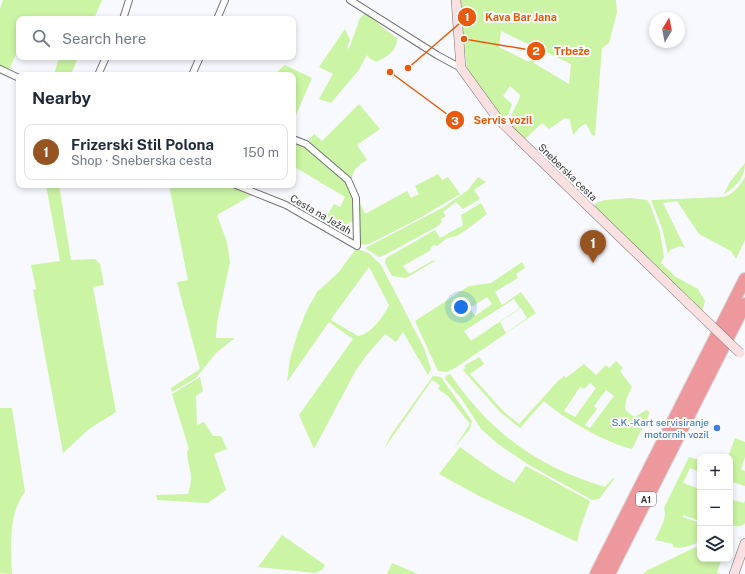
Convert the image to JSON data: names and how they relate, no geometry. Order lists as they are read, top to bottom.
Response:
{
  "streets": {
    "highway": ["A1"],
    "street": ["Sneberska cesta", "Cesta na Ježah"]
  },
  "places": [
    "Trbeže",
    "Kava Bar Jana",
    "Servis vozil",
    "S.K.-Kart servisiranje motornih vozil"
  ],
  "north": "top",
  "page": {
    "search": "Search here",
    "heading": "Nearby",
    "list": [
      {
        "mark": "1",
        "name": "Frizerski Stil Polona",
        "note": "Shop · Sneberska cesta",
        "value": "150 m"
      }
    ],
    "pins": "1",
    "map_buttons": ["+", "−"]
  }
}
